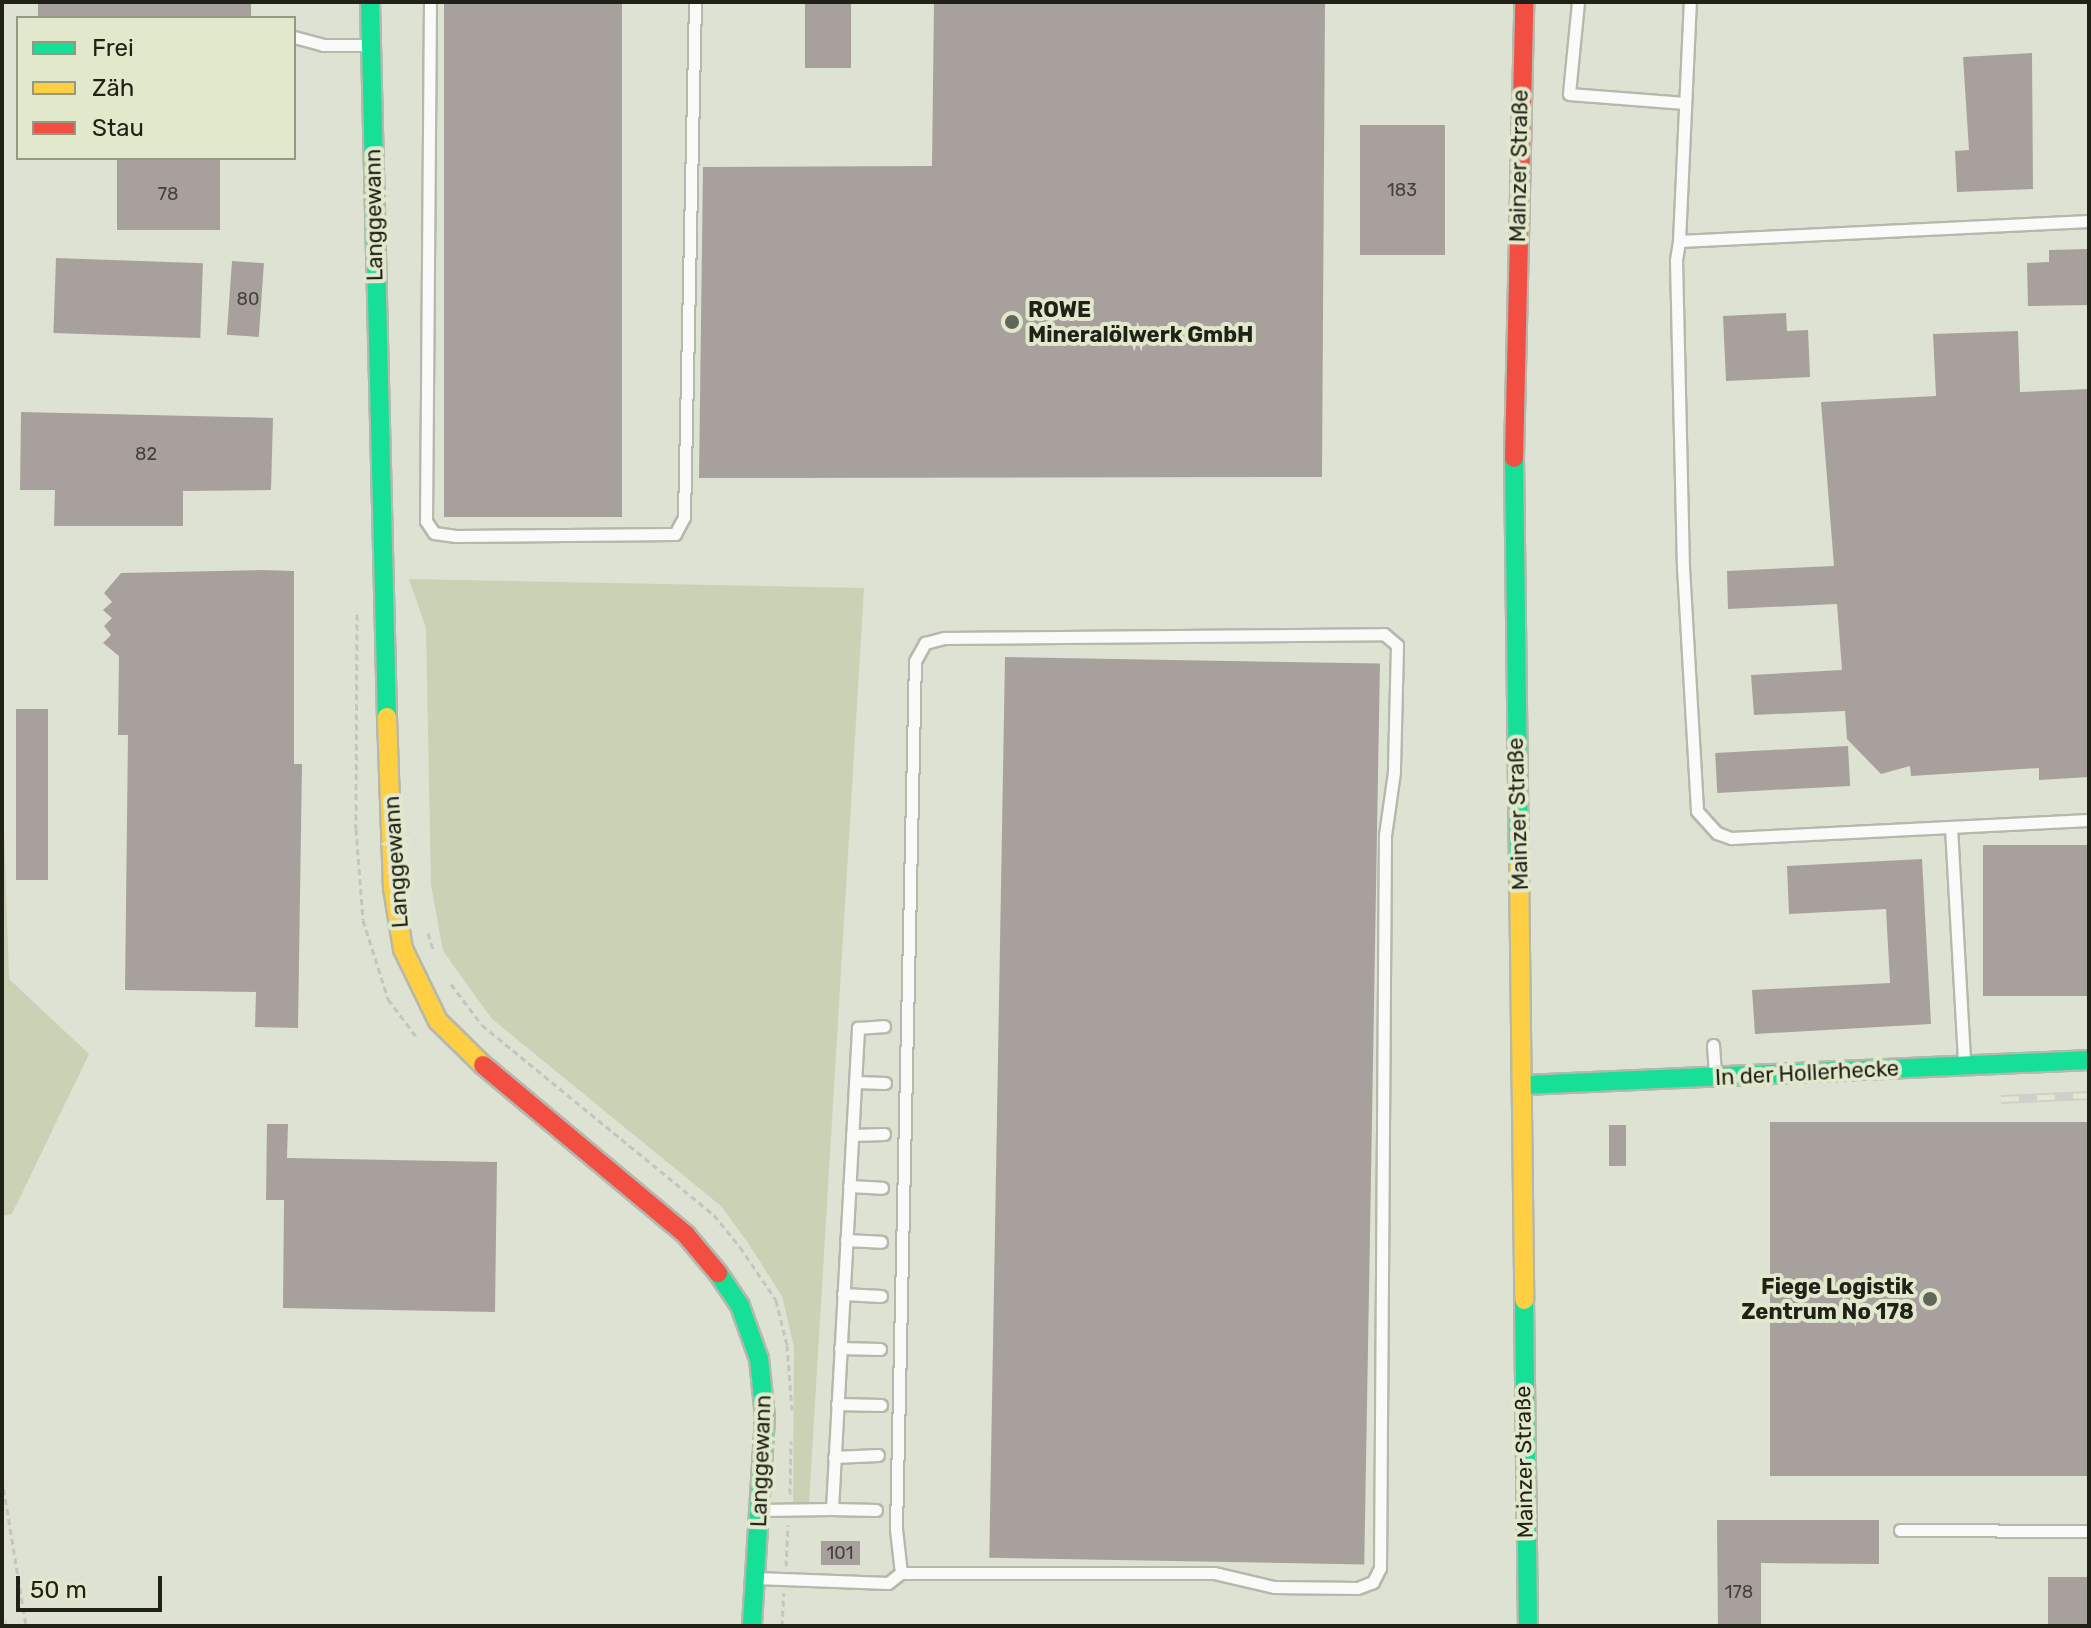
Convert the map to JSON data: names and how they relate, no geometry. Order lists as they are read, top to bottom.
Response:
{
  "streets": {
    "street": ["Mainzer Straße", "Langgewann", "In der Hollerhecke"]
  },
  "crossings": [
    ["Mainzer Straße", "In der Hollerhecke"]
  ],
  "places": ["ROWE Mineralölwerk GmbH", "Fiege Logistik Zentrum No 178"],
  "house_numbers": [
    "183",
    "78",
    "80",
    "82",
    "101",
    "178"
  ],
  "legend": ["Frei", "Zäh", "Stau"],
  "scale_bar": "50 m"
}
